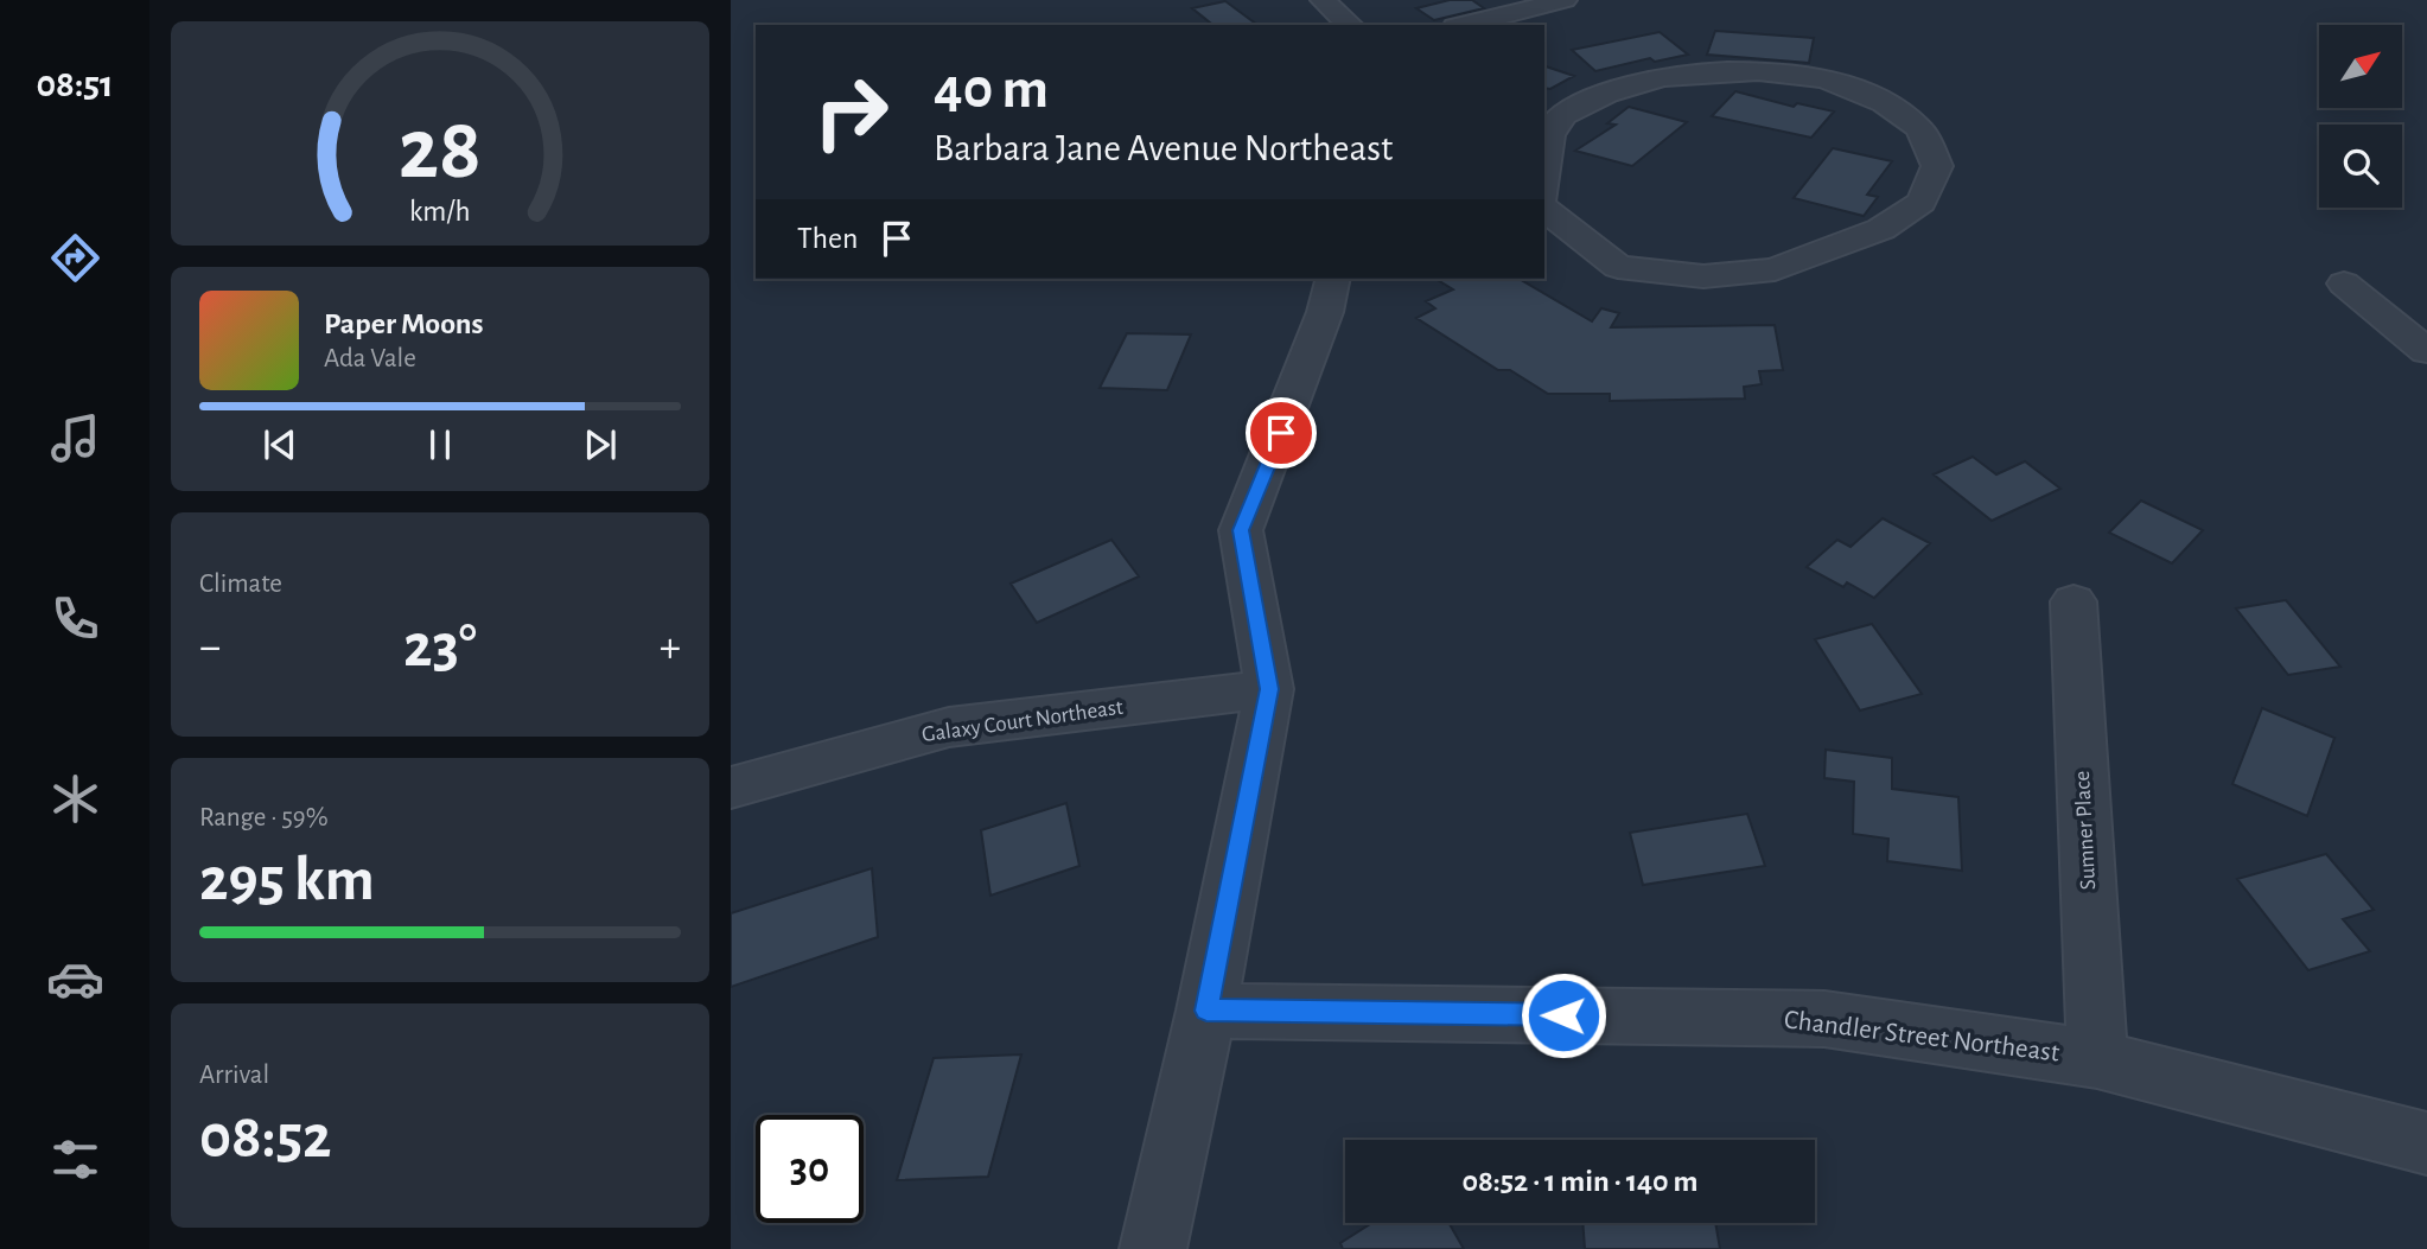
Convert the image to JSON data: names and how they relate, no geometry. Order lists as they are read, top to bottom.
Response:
{
  "streets": {
    "street": ["Galaxy Court Northeast", "Sumner Place", "Chandler Street Northeast"]
  },
  "crossings": [
    ["Sumner Place", "Chandler Street Northeast"]
  ],
  "north": "top right",
  "page": {
    "tabs": "08:51",
    "turn": ["40 m", "Barbara Jane Avenue Northeast"],
    "then": "Then",
    "song": ["Paper Moons", "Ada Vale"],
    "tile": [
      "Climate",
      ["Range · 59%", "295 km"],
      ["Arrival", "08:52"]
    ],
    "heat": ["−", "23°", "+"],
    "limit": "30",
    "trip": "08:52 · 1 min · 140 m",
    "gauge": ["28", "km/h"]
  }
}
